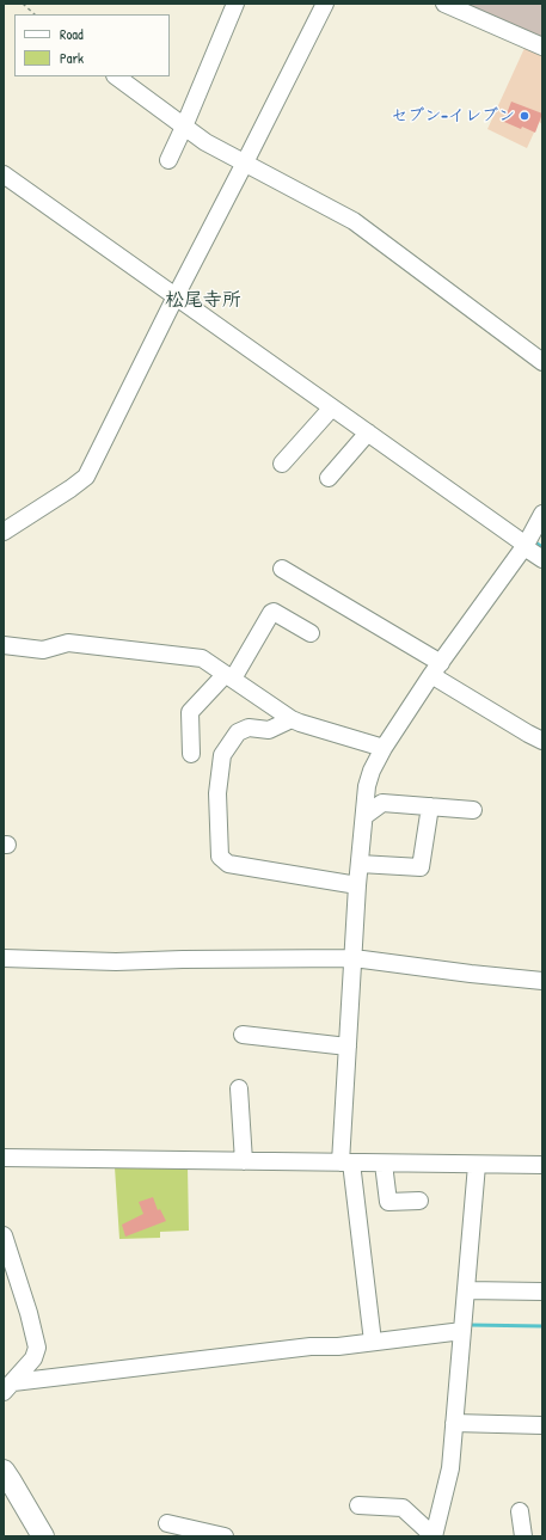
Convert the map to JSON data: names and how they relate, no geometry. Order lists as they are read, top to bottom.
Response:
{
  "districts": ["松尾寺所"],
  "places": ["セブン-イレブン"],
  "legend": ["Road", "Park"]
}
